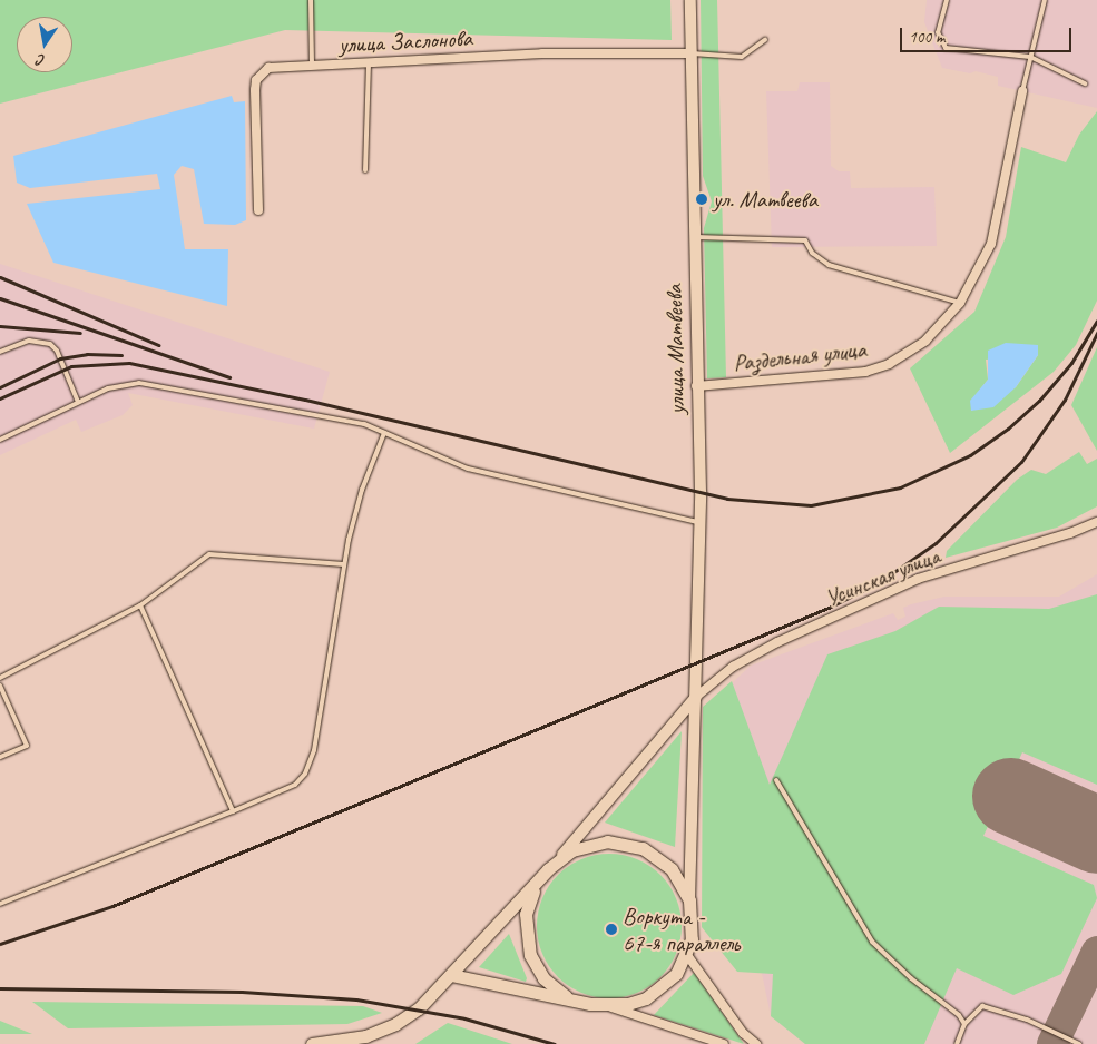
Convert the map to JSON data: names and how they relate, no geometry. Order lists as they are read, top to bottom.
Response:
{
  "streets": {
    "street": [
      "улица Заслонова",
      "улица Матвеева",
      "Раздельная улица",
      "Усинская улица"
    ]
  },
  "crossings": [
    ["улица Заслонова", "улица Матвеева"],
    ["улица Матвеева", "Раздельная улица"],
    ["улица Матвеева", "Усинская улица"]
  ],
  "places": ["ул. Матвеева", "Воркута - 67-я параллель"],
  "scale_bar": "100 m",
  "north": "bottom"
}
